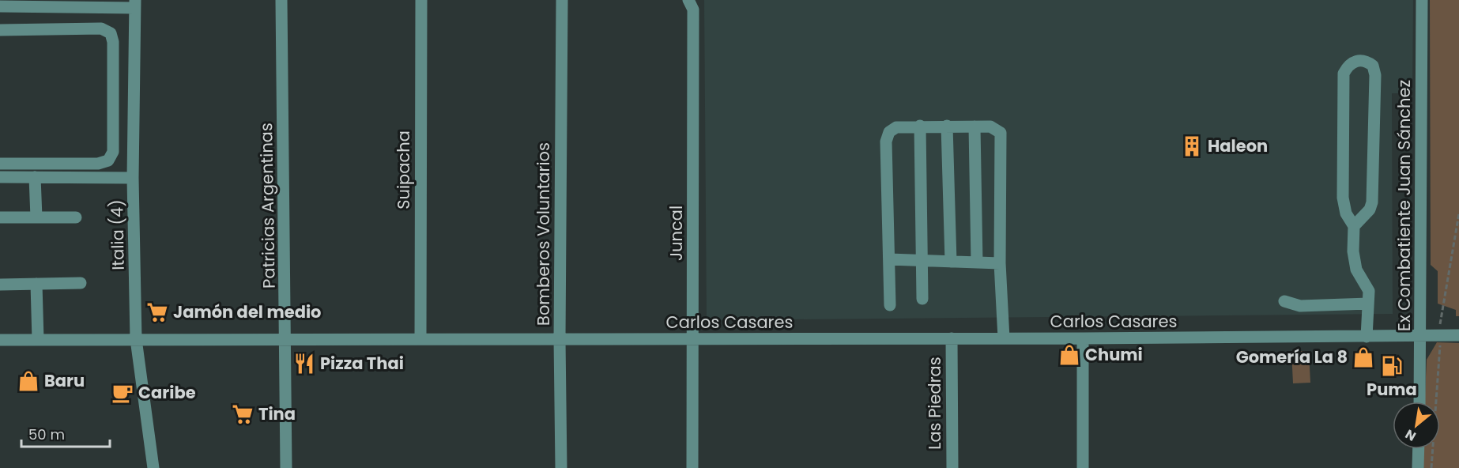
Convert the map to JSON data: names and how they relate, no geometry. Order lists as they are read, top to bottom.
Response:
{
  "streets": {
    "street": [
      "Suipacha",
      "Patricias Argentinas",
      "Ex Combatiente Juan Sánchez",
      "Juncal",
      "Bomberos Voluntarios",
      "Italia (4)",
      "Carlos Casares",
      "Las Piedras"
    ]
  },
  "crossings": [
    ["Suipacha", "Carlos Casares"],
    ["Patricias Argentinas", "Carlos Casares"],
    ["Ex Combatiente Juan Sánchez", "Carlos Casares"],
    ["Juncal", "Carlos Casares"],
    ["Bomberos Voluntarios", "Carlos Casares"],
    ["Italia (4)", "Carlos Casares"],
    ["Carlos Casares", "Las Piedras"]
  ],
  "places": {
    "building": ["Haleon"],
    "supermarket": ["Jamón del medio", "Tina"],
    "shop": ["Chumi", "Gomería La 8", "Baru"],
    "restaurant": ["Pizza Thai"],
    "fuel station": ["Puma"],
    "cafe": ["Caribe"]
  },
  "scale_bar": "50 m",
  "north": "bottom left"
}
